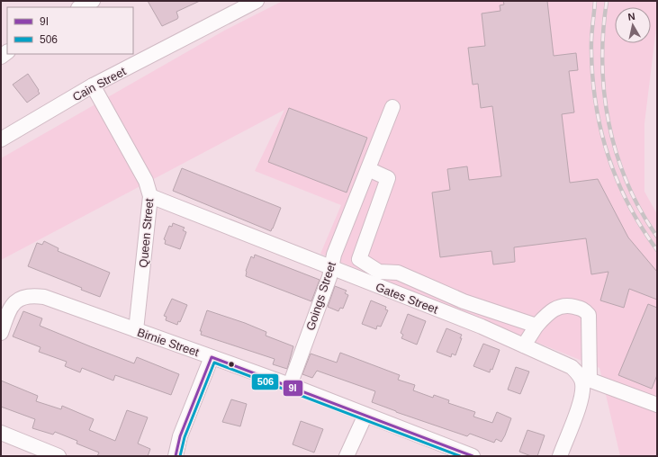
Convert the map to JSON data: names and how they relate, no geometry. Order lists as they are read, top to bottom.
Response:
{
  "streets": {
    "street": [
      "Cain Street",
      "Queen Street",
      "Goings Street",
      "Gates Street",
      "Birnie Street"
    ]
  },
  "crossings": [
    ["Cain Street", "Queen Street"],
    ["Queen Street", "Gates Street"],
    ["Queen Street", "Birnie Street"],
    ["Goings Street", "Gates Street"],
    ["Goings Street", "Birnie Street"]
  ],
  "lines": ["transit line 9I", "transit line 506"],
  "legend": ["9I", "506"],
  "north": "top"
}
